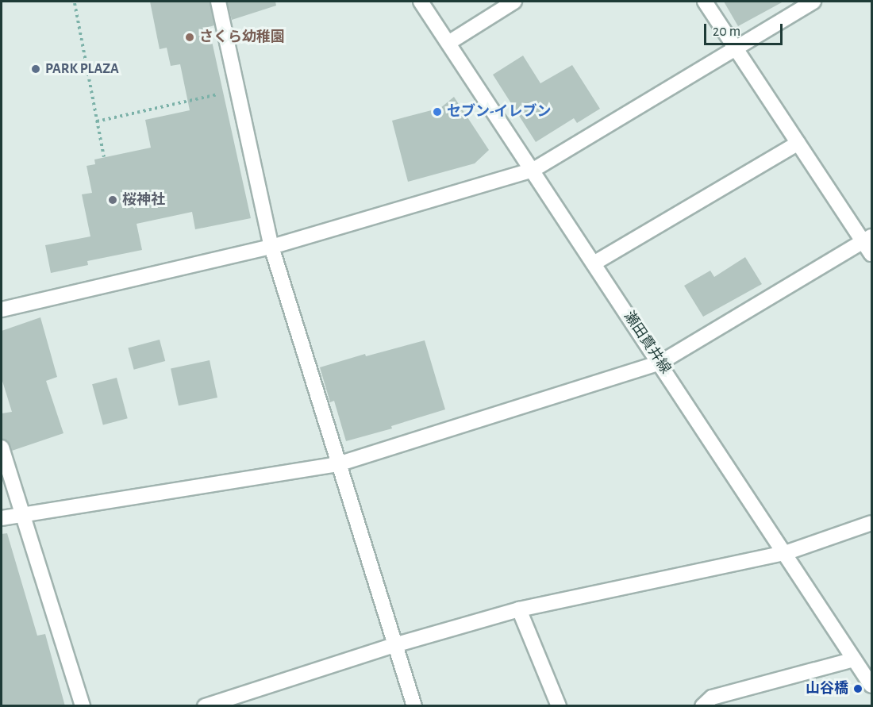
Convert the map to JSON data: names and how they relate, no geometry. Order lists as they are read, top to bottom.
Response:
{
  "streets": {
    "street": ["瀬田貫井線"]
  },
  "places": [
    "さくら幼稚園",
    "PARK PLAZA",
    "セブン-イレブン",
    "桜神社",
    "山谷橋"
  ],
  "scale_bar": "20 m"
}
